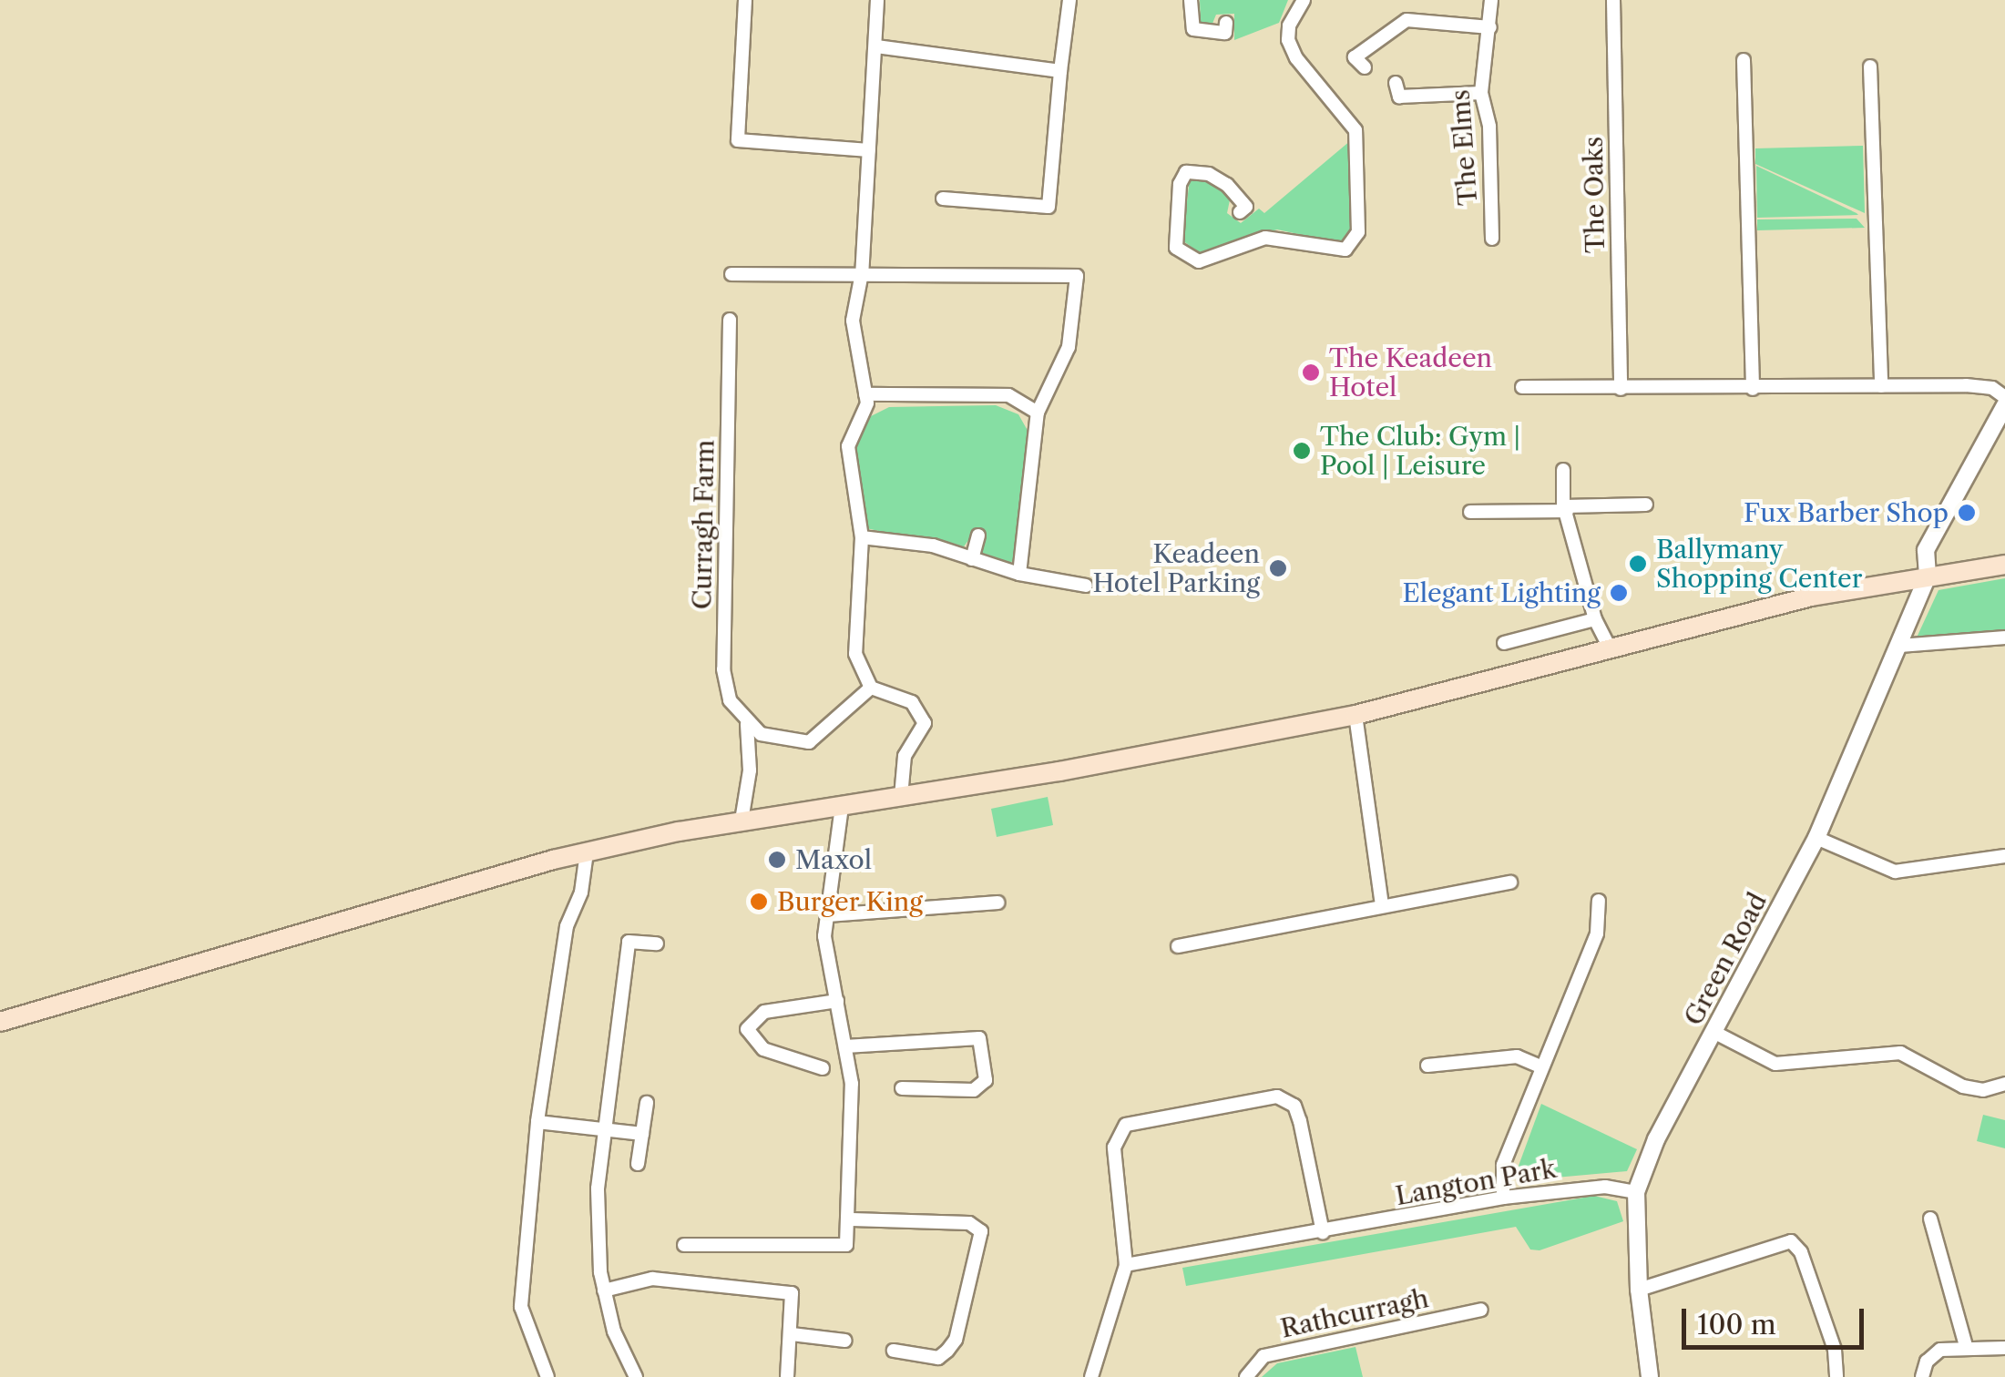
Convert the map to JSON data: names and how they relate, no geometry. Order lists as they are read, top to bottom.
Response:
{
  "streets": {
    "street": [
      "The Elms",
      "The Oaks",
      "Curragh Farm",
      "Green Road",
      "Langton Park",
      "Rathcurragh"
    ]
  },
  "crossings": [
    ["Green Road", "Langton Park"]
  ],
  "places": [
    "The Keadeen Hotel",
    "The Club: Gym | Pool | Leisure",
    "Fux Barber Shop",
    "Ballymany Shopping Center",
    "Keadeen Hotel Parking",
    "Elegant Lighting",
    "Maxol",
    "Burger King"
  ],
  "scale_bar": "100 m"
}
